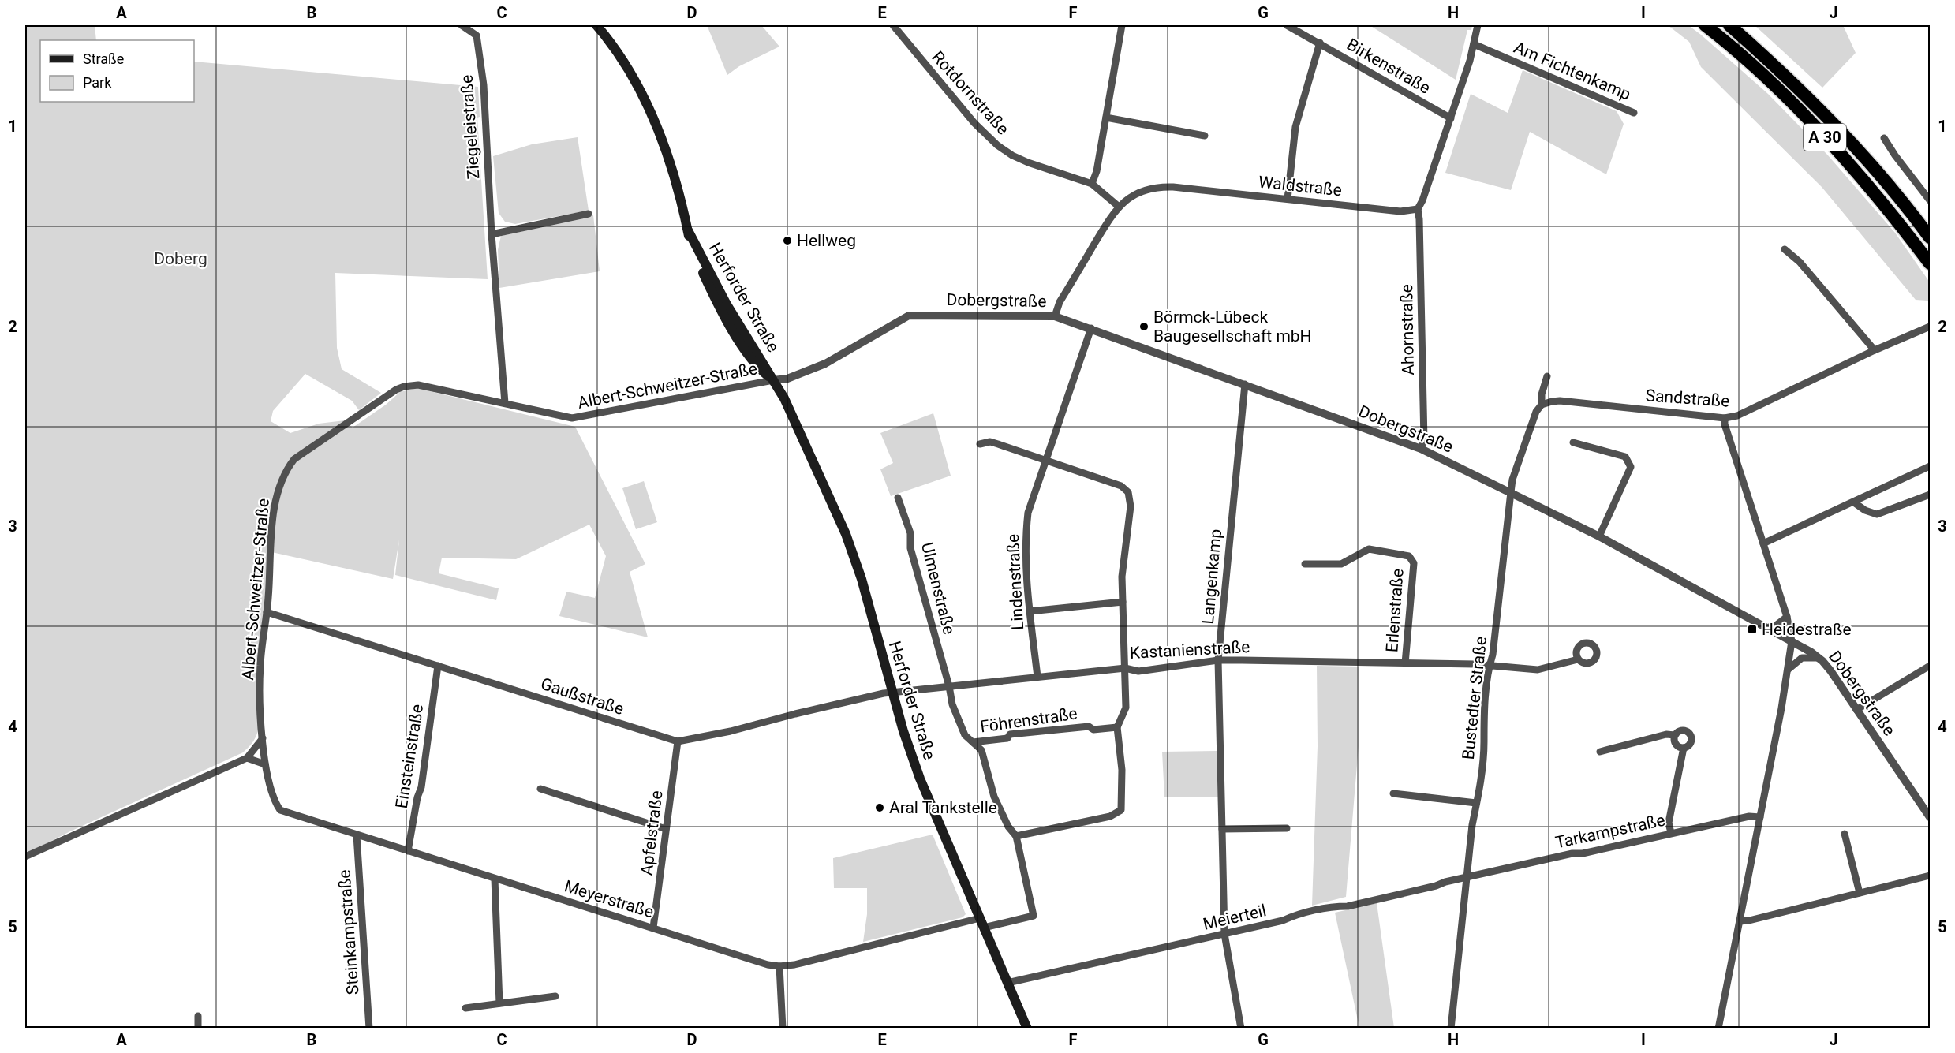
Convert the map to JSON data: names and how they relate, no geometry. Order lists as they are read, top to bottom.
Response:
{
  "streets": {
    "highway": ["A 30"],
    "main road": ["Herforder Straße"],
    "street": [
      "Birkenstraße",
      "Am Fichtenkamp",
      "Rotdornstraße",
      "Ziegeleistraße",
      "Waldstraße",
      "Dobergstraße",
      "Ahornstraße",
      "Albert-Schweitzer-Straße",
      "Sandstraße",
      "Langenkamp",
      "Lindenstraße",
      "Ulmenstraße",
      "Erlenstraße",
      "Kastanienstraße",
      "Gaußstraße",
      "Bustedter Straße",
      "Föhrenstraße",
      "Einsteinstraße",
      "Tarkampstraße",
      "Apfelstraße",
      "Meyerstraße",
      "Meierteil",
      "Steinkampstraße"
    ]
  },
  "crossings": [
    ["Rotdornstraße", "Waldstraße"],
    ["Ziegeleistraße", "Albert-Schweitzer-Straße"],
    ["Waldstraße", "Dobergstraße"],
    ["Waldstraße", "Ahornstraße"],
    ["Herforder Straße", "Dobergstraße"],
    ["Herforder Straße", "Albert-Schweitzer-Straße"],
    ["Herforder Straße", "Kastanienstraße"],
    ["Herforder Straße", "Gaußstraße"],
    ["Herforder Straße", "Föhrenstraße"],
    ["Herforder Straße", "Meyerstraße"],
    ["Herforder Straße", "Meierteil"],
    ["Dobergstraße", "Ahornstraße"],
    ["Dobergstraße", "Albert-Schweitzer-Straße"],
    ["Dobergstraße", "Langenkamp"],
    ["Dobergstraße", "Lindenstraße"],
    ["Dobergstraße", "Bustedter Straße"],
    ["Albert-Schweitzer-Straße", "Gaußstraße"],
    ["Albert-Schweitzer-Straße", "Meyerstraße"],
    ["Sandstraße", "Bustedter Straße"],
    ["Langenkamp", "Kastanienstraße"],
    ["Langenkamp", "Meierteil"],
    ["Lindenstraße", "Kastanienstraße"],
    ["Ulmenstraße", "Kastanienstraße"],
    ["Ulmenstraße", "Föhrenstraße"],
    ["Erlenstraße", "Kastanienstraße"],
    ["Kastanienstraße", "Gaußstraße"],
    ["Kastanienstraße", "Bustedter Straße"],
    ["Kastanienstraße", "Föhrenstraße"],
    ["Gaußstraße", "Einsteinstraße"],
    ["Gaußstraße", "Apfelstraße"],
    ["Bustedter Straße", "Tarkampstraße"],
    ["Bustedter Straße", "Meierteil"],
    ["Einsteinstraße", "Meyerstraße"],
    ["Tarkampstraße", "Meierteil"],
    ["Apfelstraße", "Meyerstraße"],
    ["Meyerstraße", "Steinkampstraße"]
  ],
  "parks": ["Doberg"],
  "places": {
    "other": ["Hellweg", "Börmck-Lübeck Baugesellschaft mbH", "Aral Tankstelle"],
    "transit": ["Heidestraße"]
  },
  "legend": ["Straße", "Park"],
  "grid": {
    "columns": [
      "A",
      "B",
      "C",
      "D",
      "E",
      "F",
      "G",
      "H",
      "I",
      "J"
    ],
    "rows": [
      "1",
      "2",
      "3",
      "4",
      "5"
    ]
  }
}
